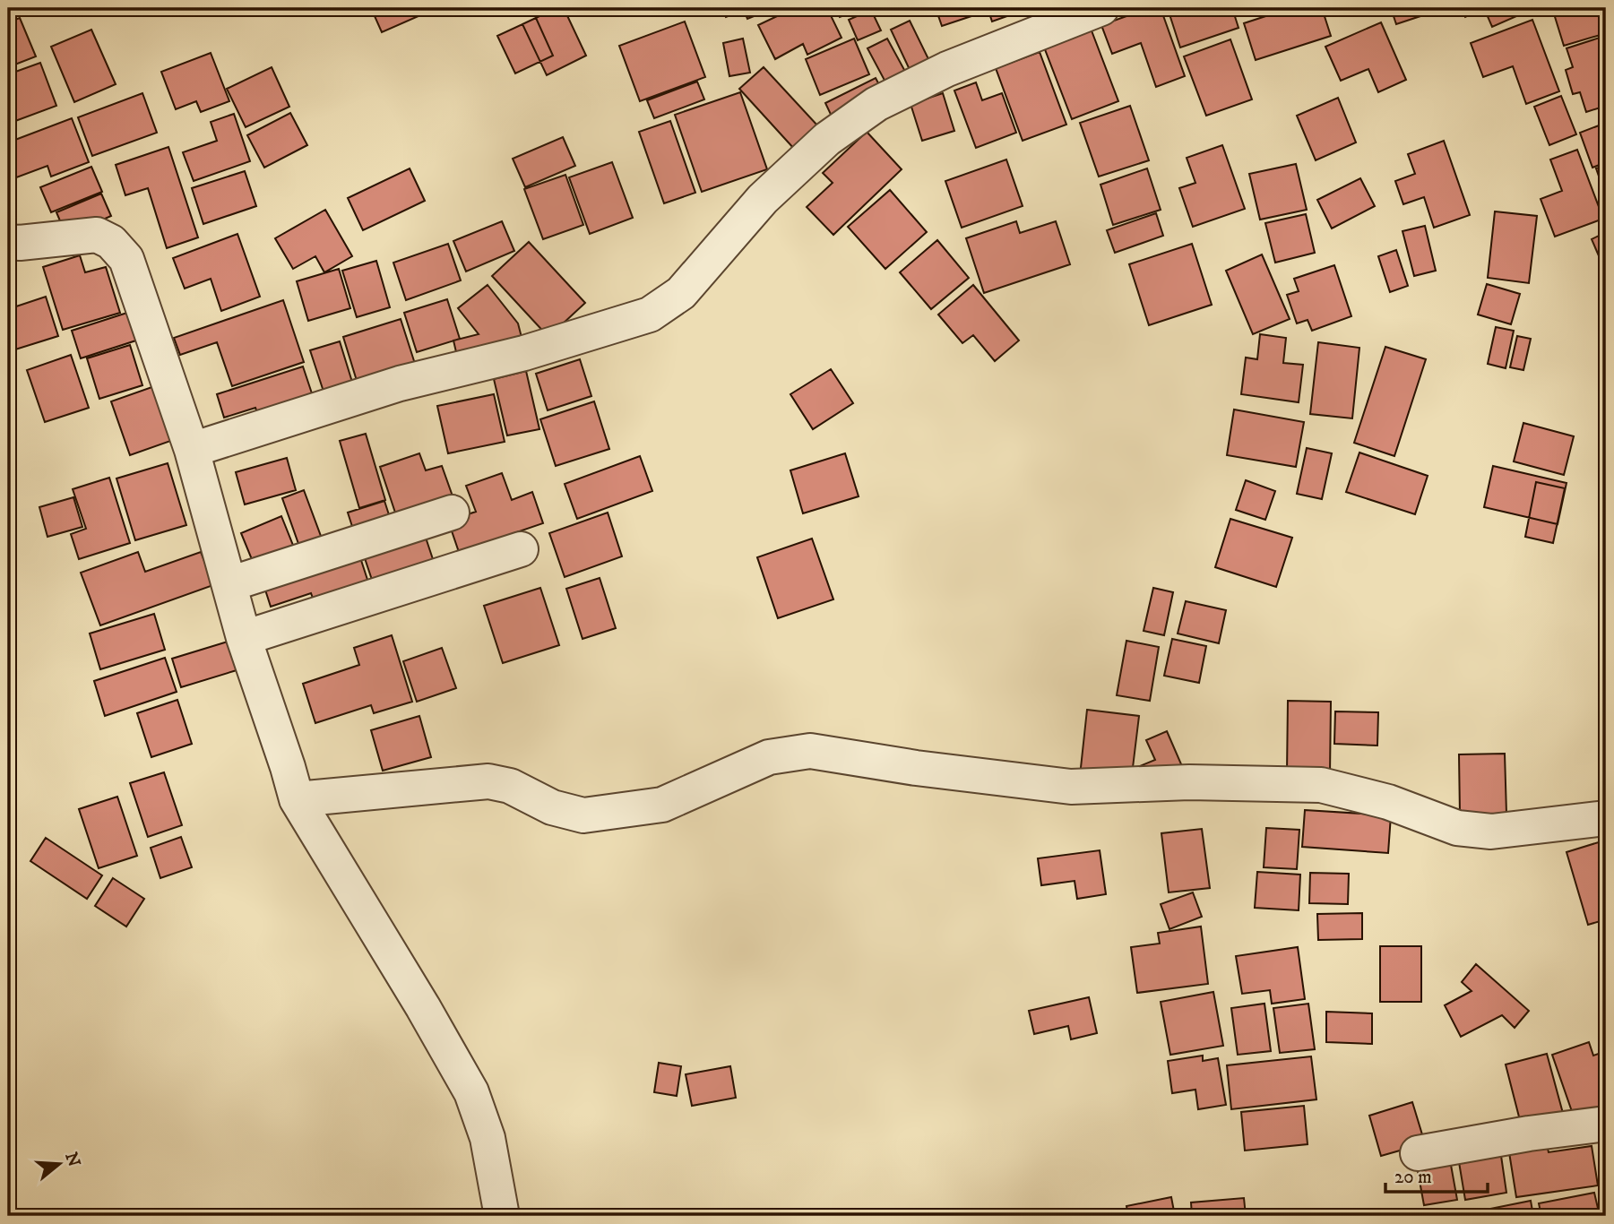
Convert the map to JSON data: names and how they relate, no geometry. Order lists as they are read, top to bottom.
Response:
{
  "scale_bar": "20 m",
  "north": "right"
}
